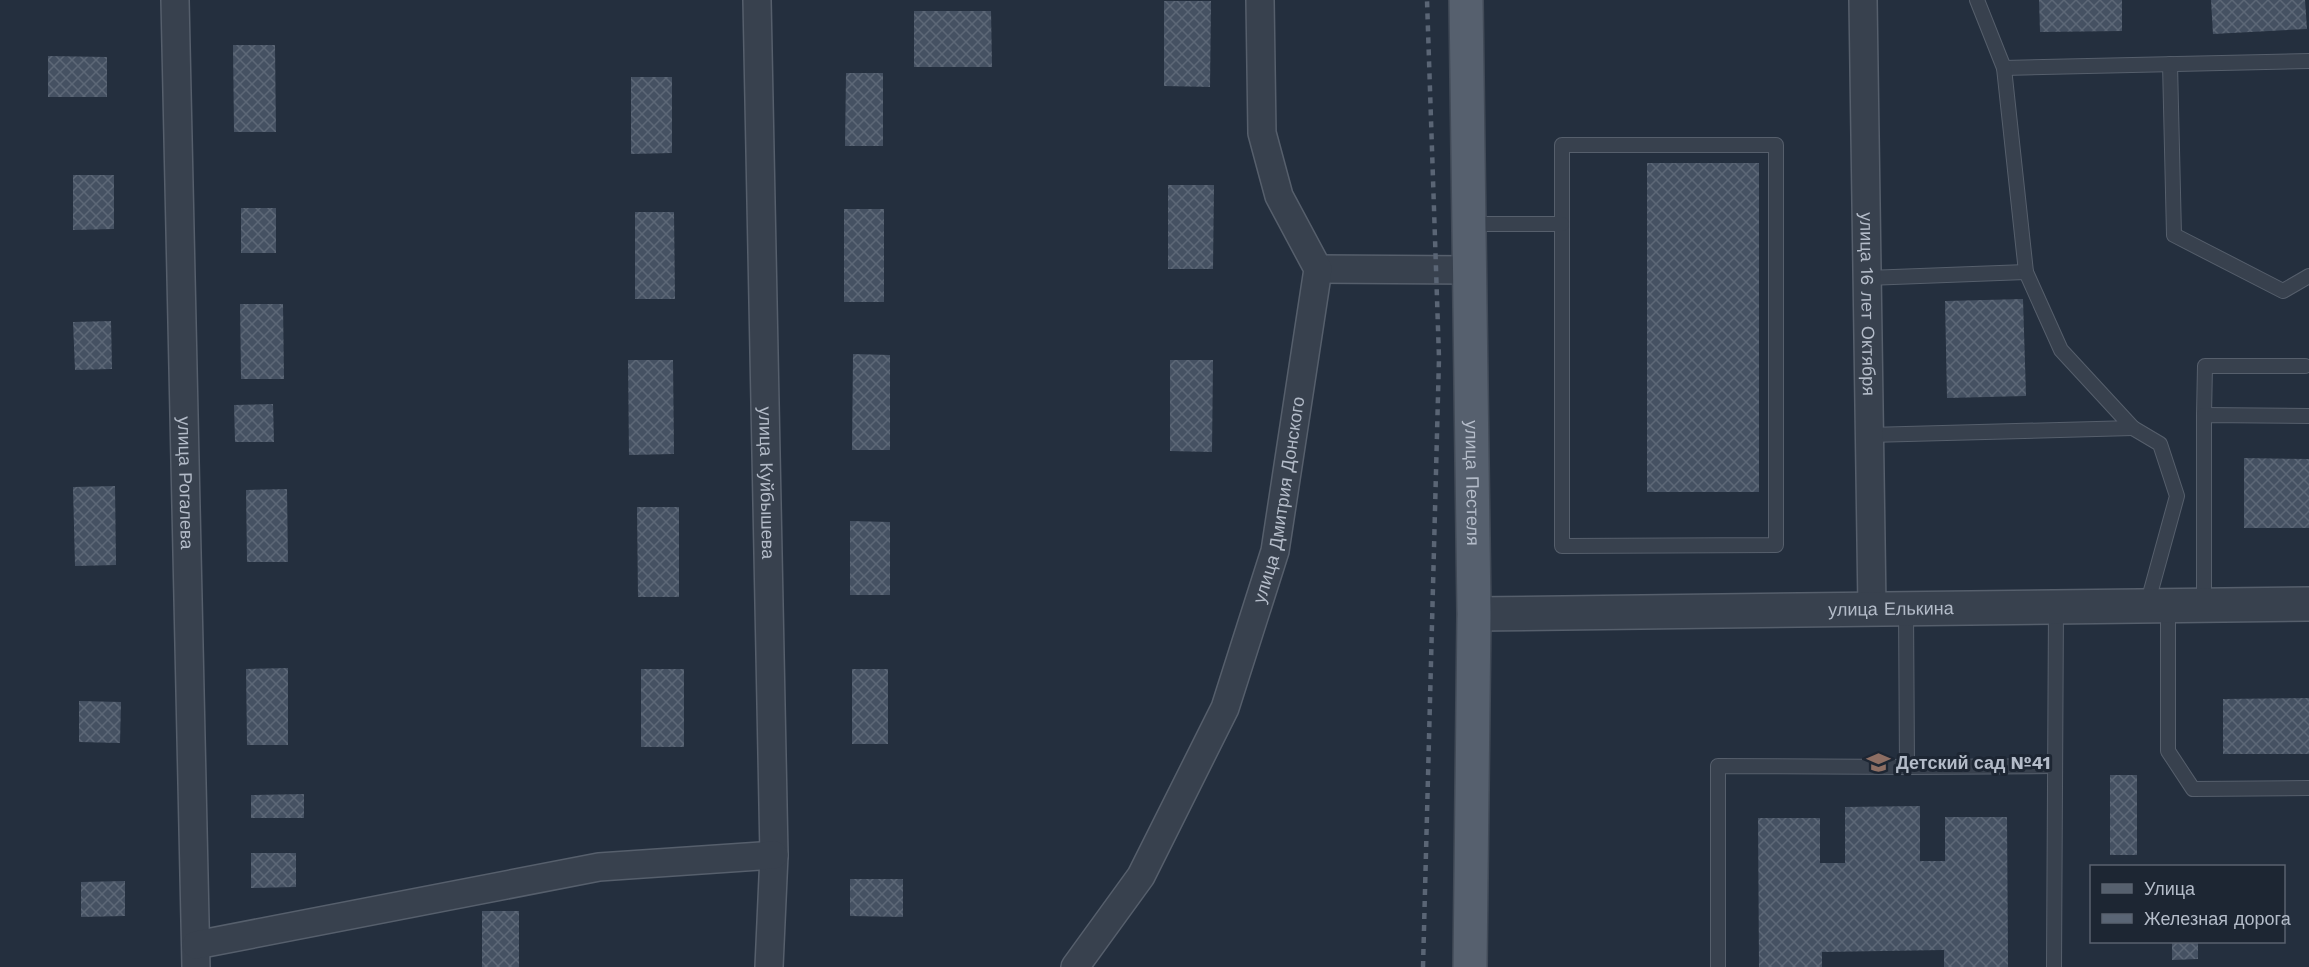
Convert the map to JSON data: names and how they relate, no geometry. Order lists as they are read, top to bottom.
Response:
{
  "streets": {
    "main road": ["улица Пестеля"],
    "street": [
      "улица 16 лет Октября",
      "улица Рогалева",
      "улица Куйбышева",
      "улица Дмитрия Донского",
      "улица Елькина"
    ]
  },
  "crossings": [
    ["улица 16 лет Октября", "улица Елькина"],
    ["улица Пестеля", "улица Елькина"]
  ],
  "places": {
    "school or university": ["Детский сад №41"]
  },
  "legend": ["Улица", "Железная дорога"]
}
